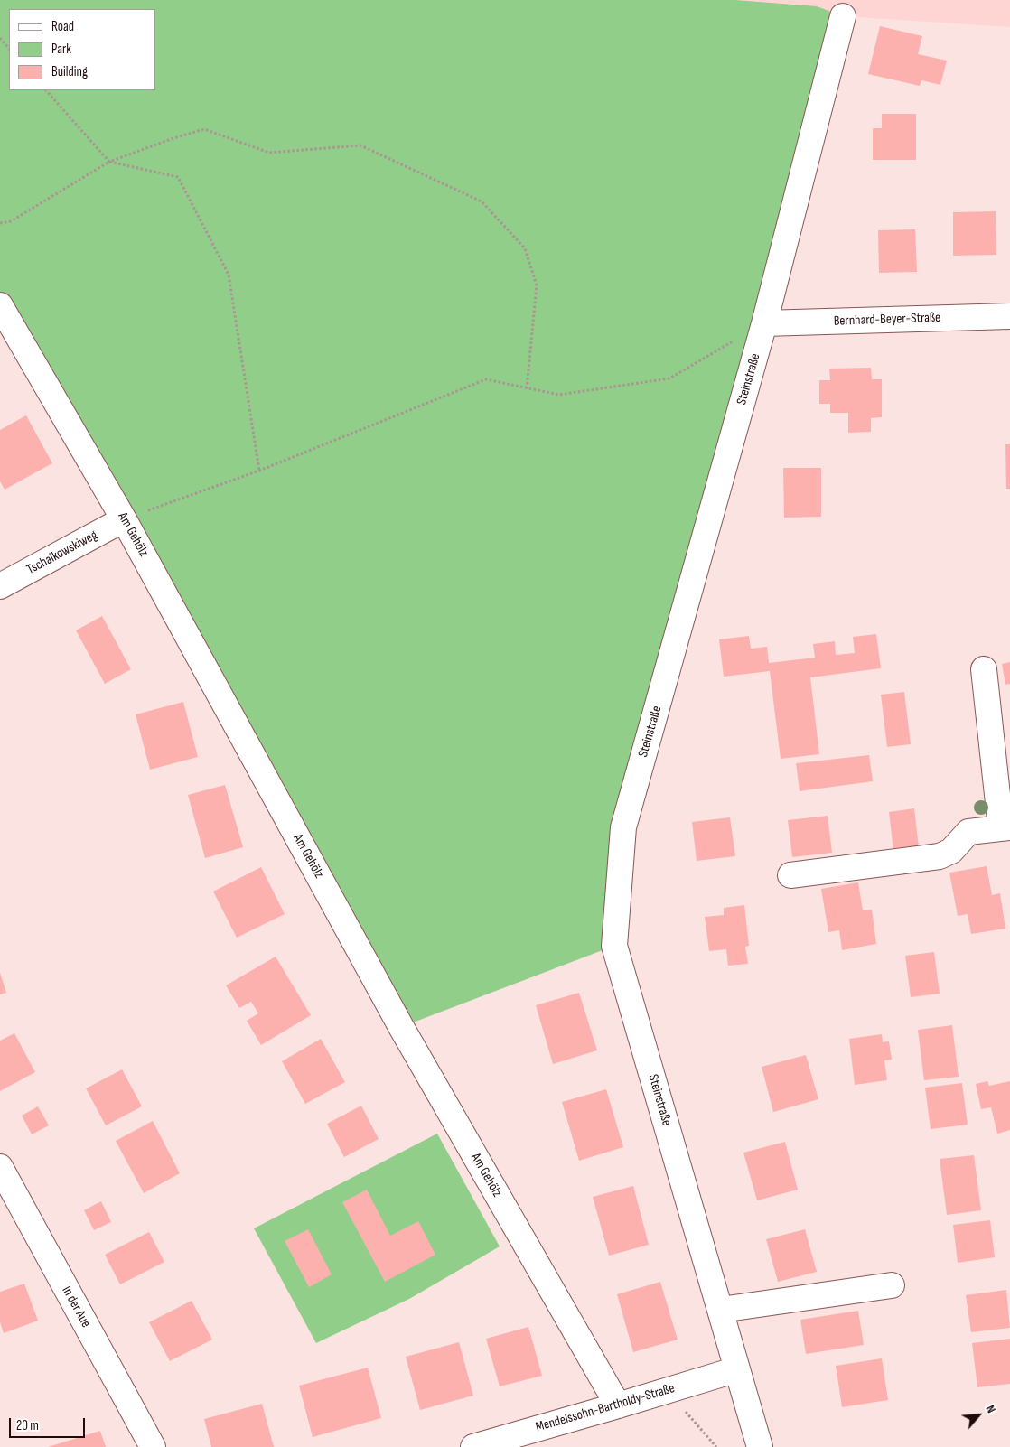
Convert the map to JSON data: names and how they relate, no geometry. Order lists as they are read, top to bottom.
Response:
{
  "streets": {
    "street": [
      "Bernhard-Beyer-Straße",
      "Steinstraße",
      "Am Gehölz",
      "Tschaikowskiweg",
      "In der Aue",
      "Mendelssohn-Bartholdy-Straße"
    ]
  },
  "crossings": [
    ["Bernhard-Beyer-Straße", "Steinstraße"],
    ["Steinstraße", "Mendelssohn-Bartholdy-Straße"],
    ["Am Gehölz", "Tschaikowskiweg"],
    ["Am Gehölz", "Mendelssohn-Bartholdy-Straße"]
  ],
  "legend": ["Road", "Park", "Building"],
  "scale_bar": "20 m",
  "north": "top right"
}
